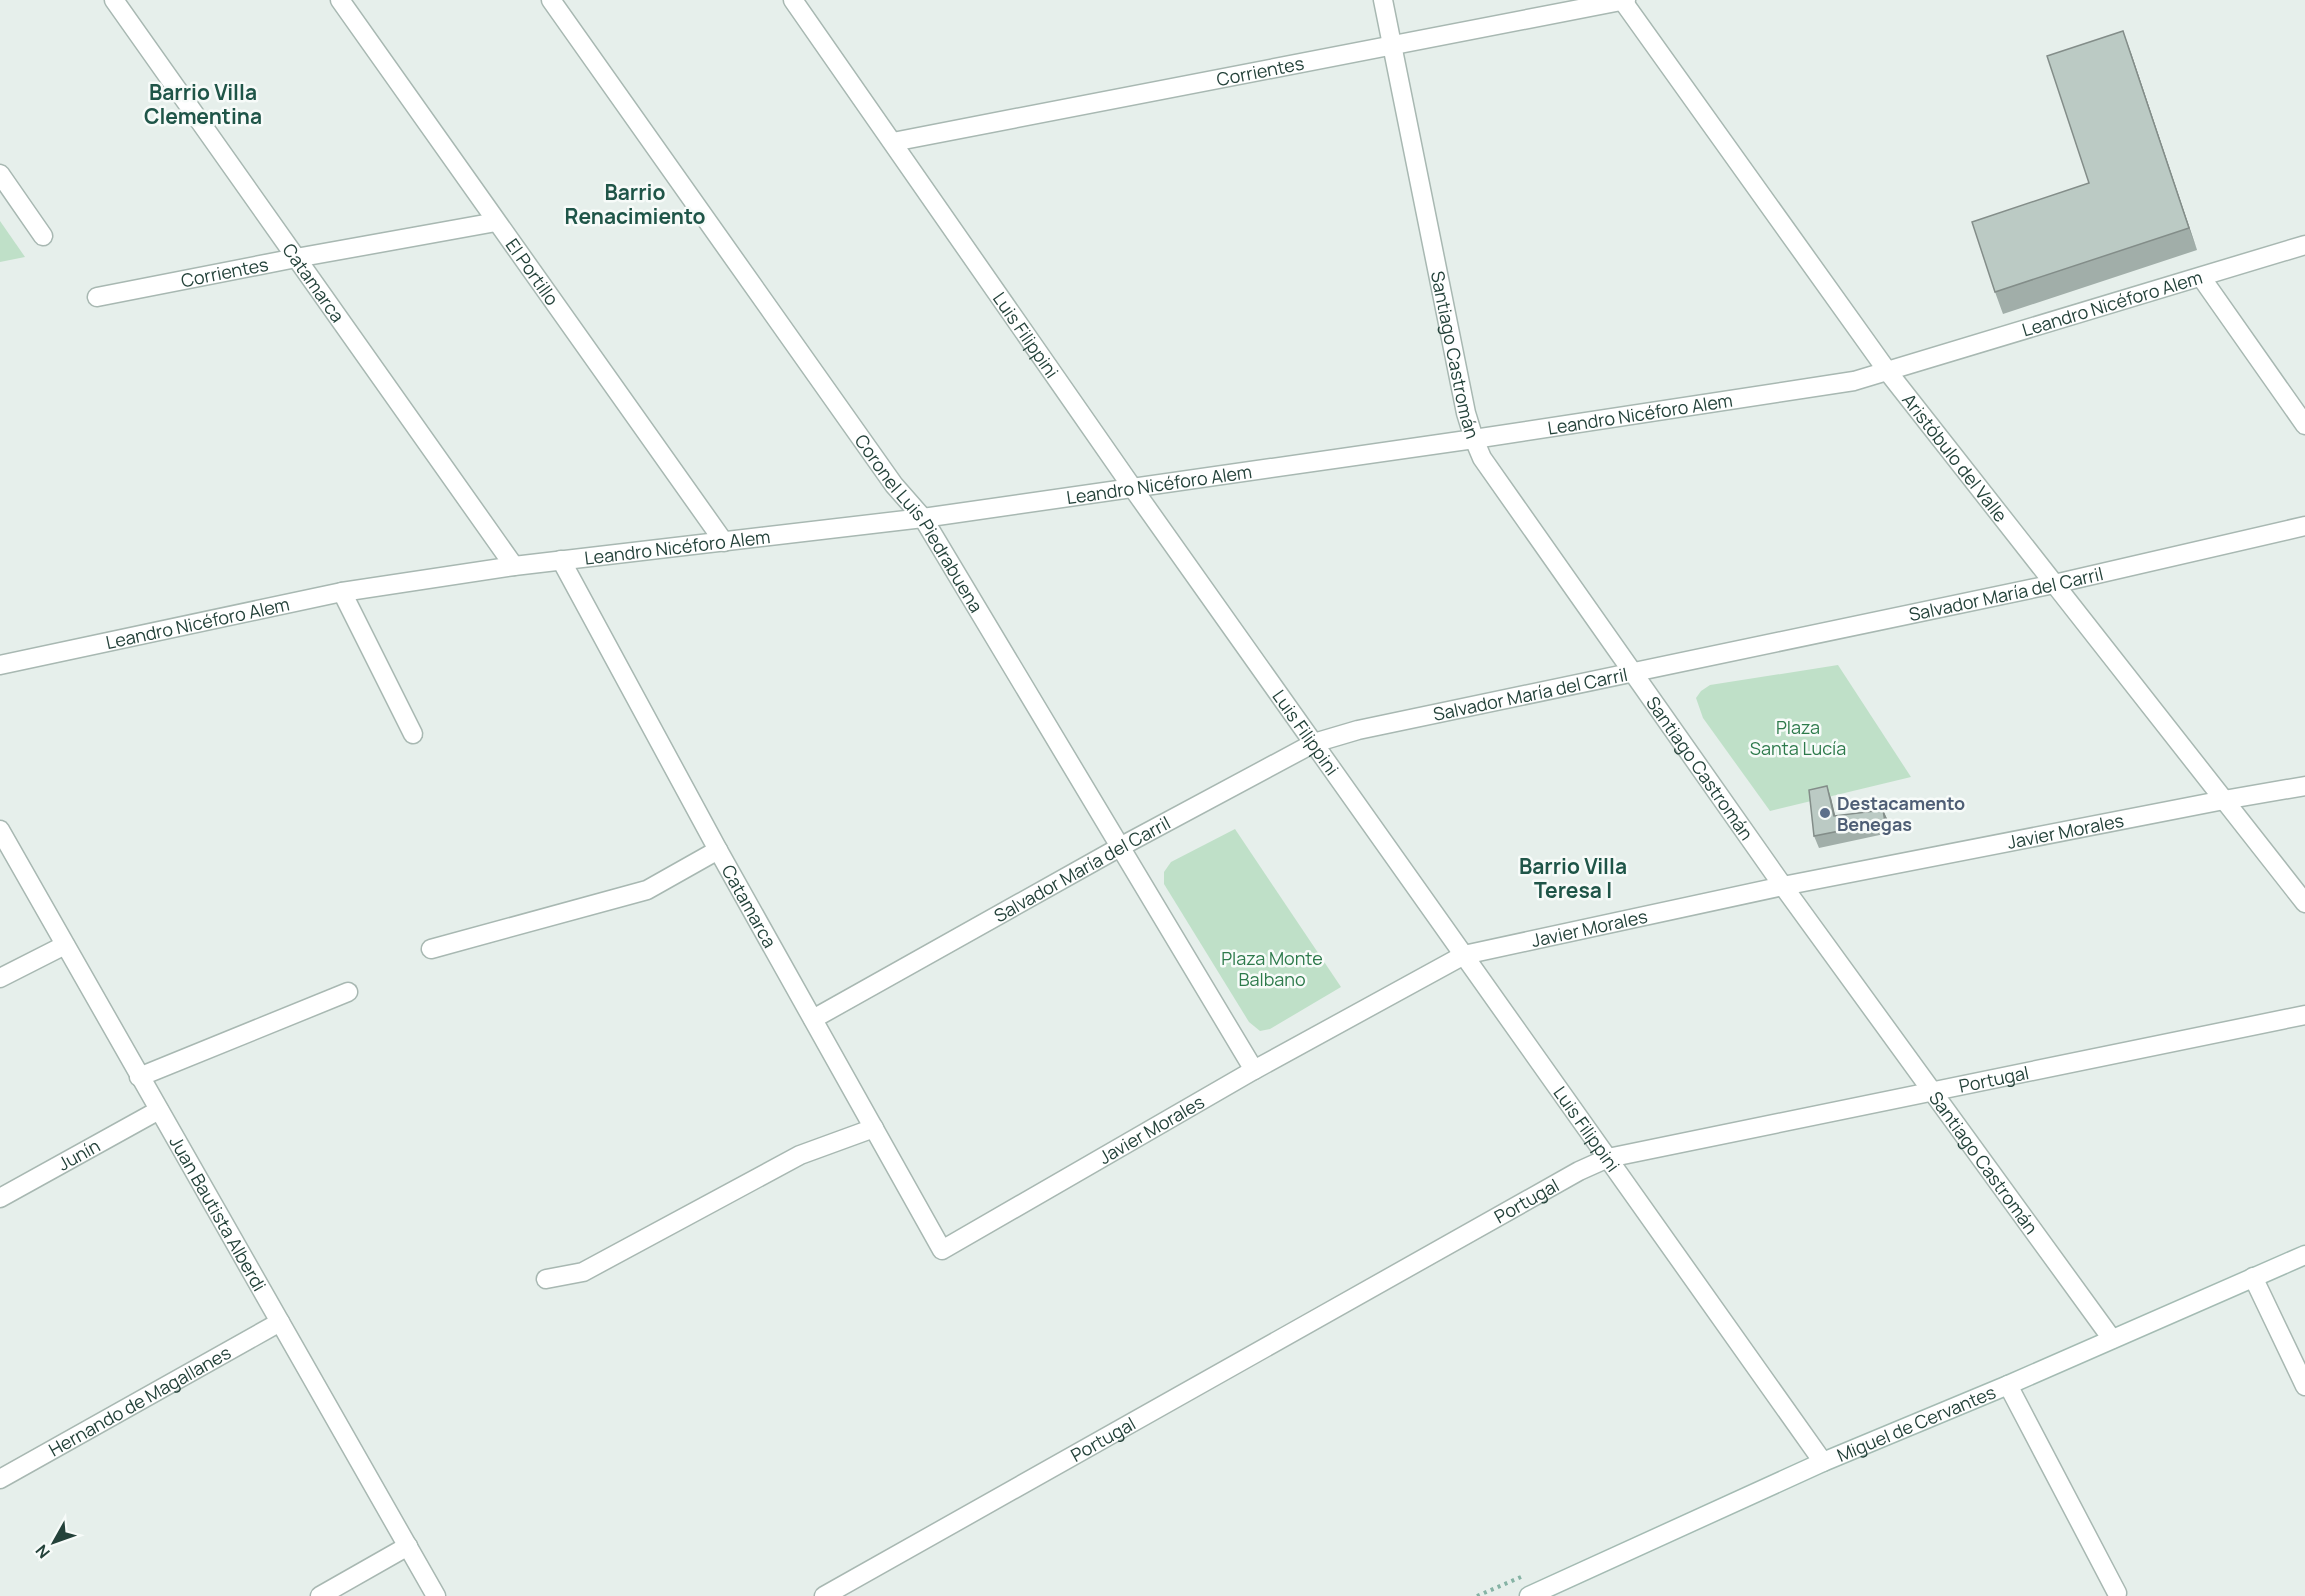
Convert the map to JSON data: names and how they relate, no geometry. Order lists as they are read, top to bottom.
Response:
{
  "streets": {
    "street": [
      "Corrientes",
      "El Portillo",
      "Catamarca",
      "Leandro Nicéforo Alem",
      "Luis Filippini",
      "Santiago Castromán",
      "Aristóbulo del Valle",
      "Coronel Luis Piedrabuena",
      "Salvador María del Carril",
      "Javier Morales",
      "Portugal",
      "Junín",
      "Juan Bautista Alberdi",
      "Hernando de Magallanes",
      "Miguel de Cervantes"
    ]
  },
  "crossings": [
    ["Corrientes", "El Portillo"],
    ["Corrientes", "Catamarca"],
    ["Corrientes", "Luis Filippini"],
    ["Corrientes", "Santiago Castromán"],
    ["Corrientes", "Aristóbulo del Valle"],
    ["El Portillo", "Leandro Nicéforo Alem"],
    ["Catamarca", "Leandro Nicéforo Alem"],
    ["Catamarca", "Salvador María del Carril"],
    ["Catamarca", "Javier Morales"],
    ["Leandro Nicéforo Alem", "Luis Filippini"],
    ["Leandro Nicéforo Alem", "Santiago Castromán"],
    ["Leandro Nicéforo Alem", "Aristóbulo del Valle"],
    ["Leandro Nicéforo Alem", "Coronel Luis Piedrabuena"],
    ["Luis Filippini", "Salvador María del Carril"],
    ["Luis Filippini", "Javier Morales"],
    ["Luis Filippini", "Portugal"],
    ["Luis Filippini", "Miguel de Cervantes"],
    ["Santiago Castromán", "Salvador María del Carril"],
    ["Santiago Castromán", "Javier Morales"],
    ["Santiago Castromán", "Portugal"],
    ["Santiago Castromán", "Miguel de Cervantes"],
    ["Aristóbulo del Valle", "Salvador María del Carril"],
    ["Aristóbulo del Valle", "Javier Morales"],
    ["Coronel Luis Piedrabuena", "Salvador María del Carril"],
    ["Coronel Luis Piedrabuena", "Javier Morales"],
    ["Junín", "Juan Bautista Alberdi"],
    ["Juan Bautista Alberdi", "Hernando de Magallanes"]
  ],
  "districts": ["Barrio Villa Clementina", "Barrio Renacimiento", "Barrio Villa Teresa I"],
  "parks": ["Plaza Santa Lucía", "Plaza Monte Balbano"],
  "places": ["Destacamento Benegas"],
  "north": "bottom left"
}
